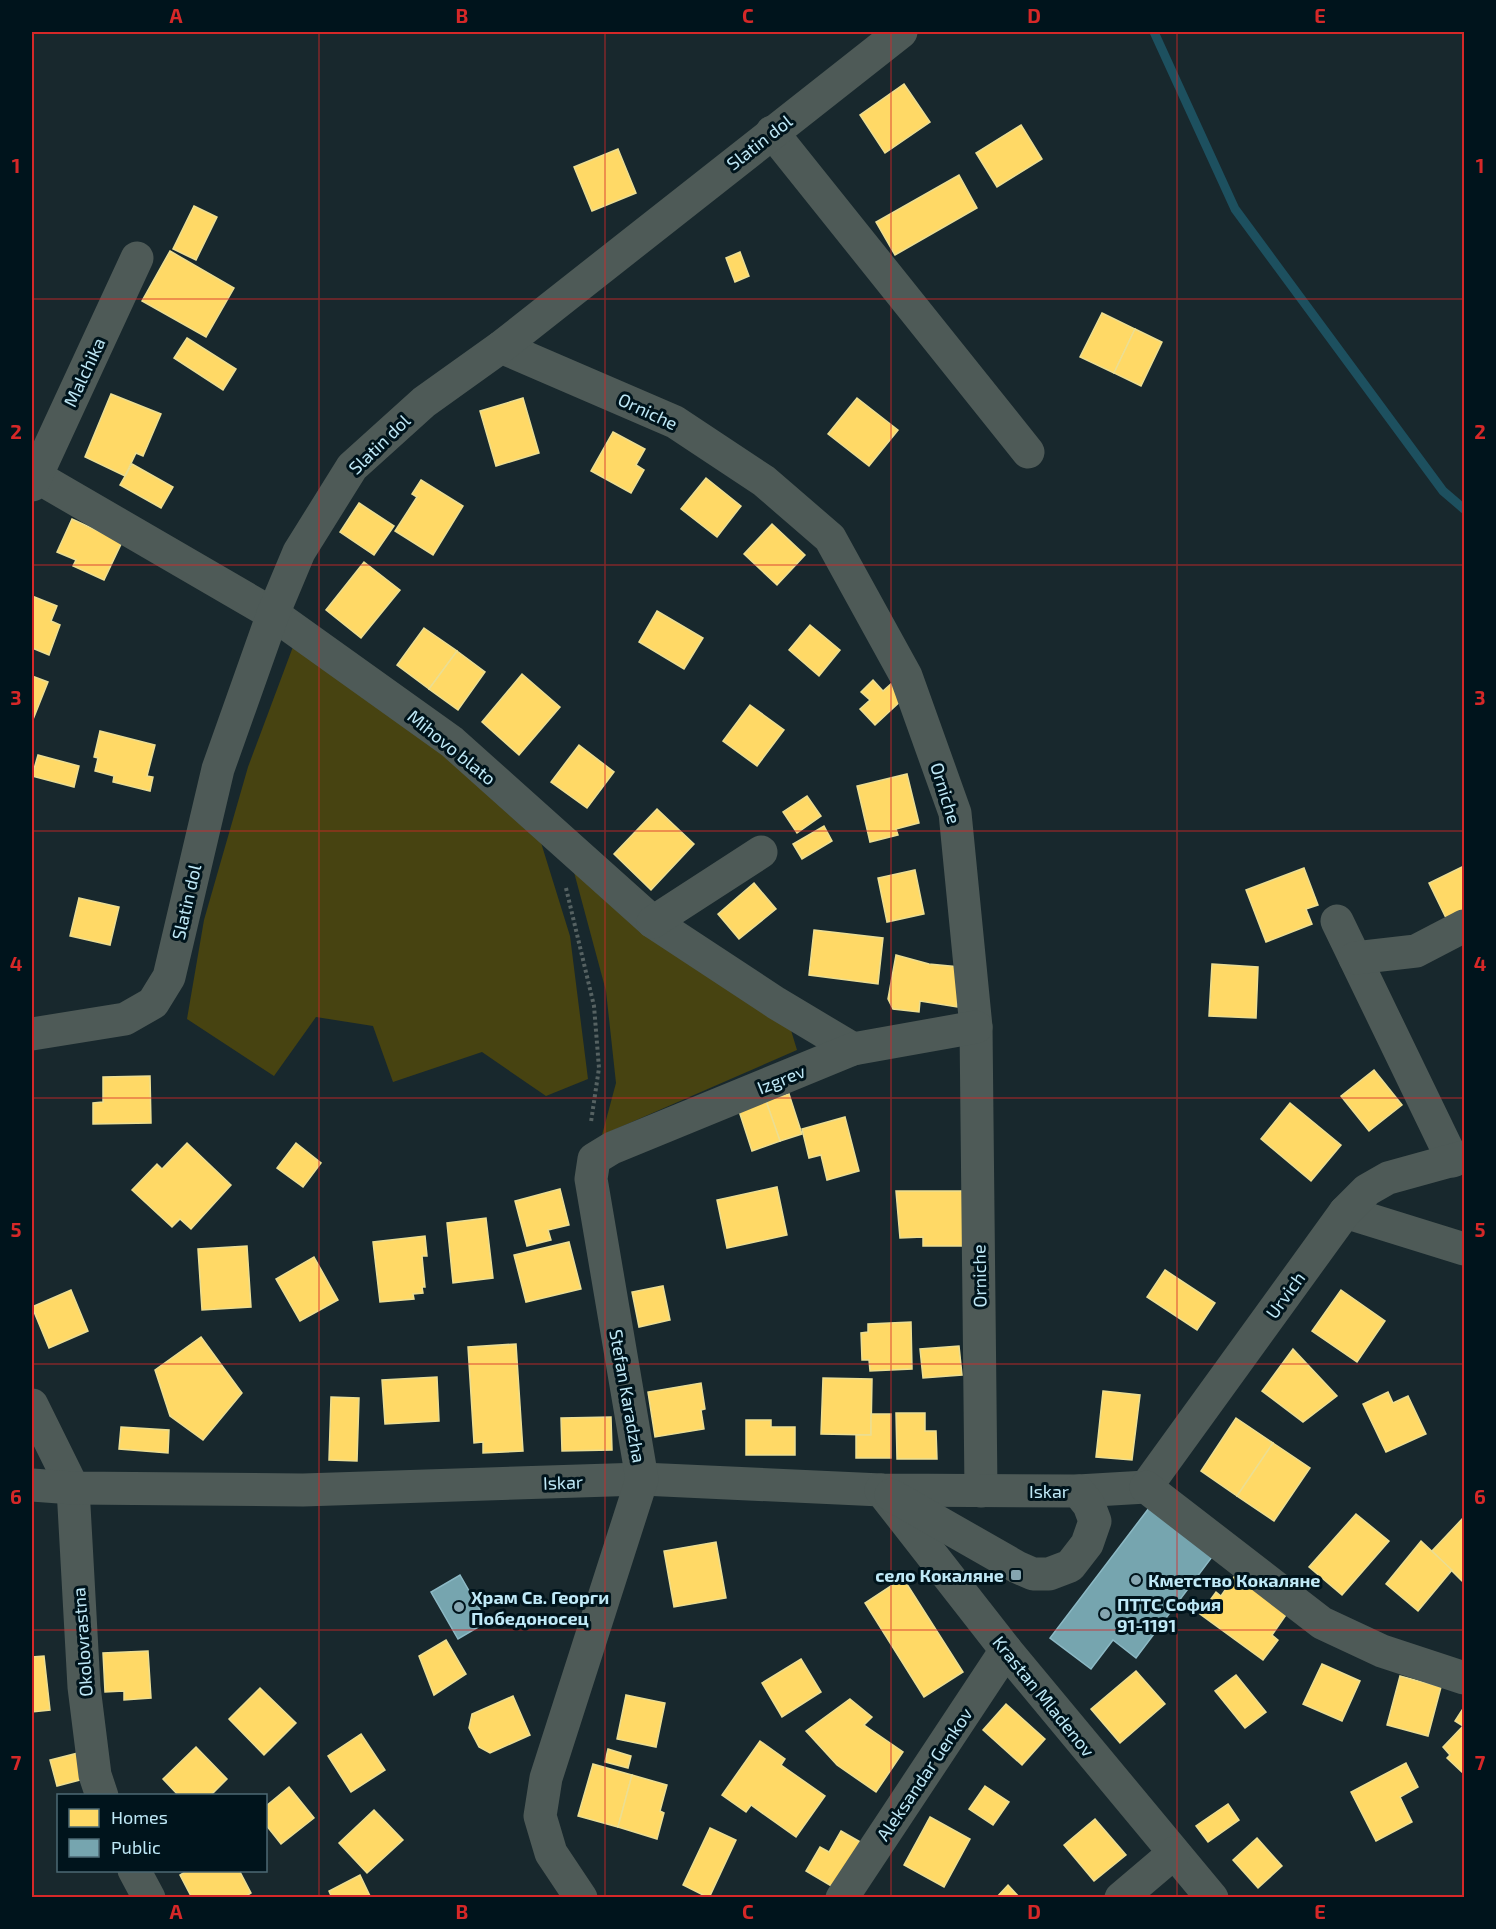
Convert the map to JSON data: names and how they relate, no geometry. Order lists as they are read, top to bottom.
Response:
{
  "streets": {
    "street": [
      "Slatin dol",
      "Malchika",
      "Orniche",
      "Mihovo blato",
      "Izgrev",
      "Urvich",
      "Stefan Karadzha",
      "Iskar",
      "Okolovrastna",
      "Krastan Mladenov",
      "Aleksandar Genkov"
    ]
  },
  "crossings": [
    ["Slatin dol", "Orniche"],
    ["Slatin dol", "Mihovo blato"],
    ["Malchika", "Mihovo blato"],
    ["Orniche", "Izgrev"],
    ["Orniche", "Iskar"],
    ["Mihovo blato", "Izgrev"],
    ["Izgrev", "Stefan Karadzha"],
    ["Urvich", "Iskar"],
    ["Stefan Karadzha", "Iskar"],
    ["Iskar", "Okolovrastna"],
    ["Iskar", "Krastan Mladenov"],
    ["Krastan Mladenov", "Aleksandar Genkov"]
  ],
  "places": {
    "transit": ["село Кокаляне"],
    "other": ["Кметство Кокаляне", "Храм Св. Георги Победоносец", "ПТТС София 91-1191"]
  },
  "legend": ["Homes", "Public"],
  "grid": {
    "columns": [
      "A",
      "B",
      "C",
      "D",
      "E"
    ],
    "rows": [
      "1",
      "2",
      "3",
      "4",
      "5",
      "6",
      "7"
    ]
  }
}
